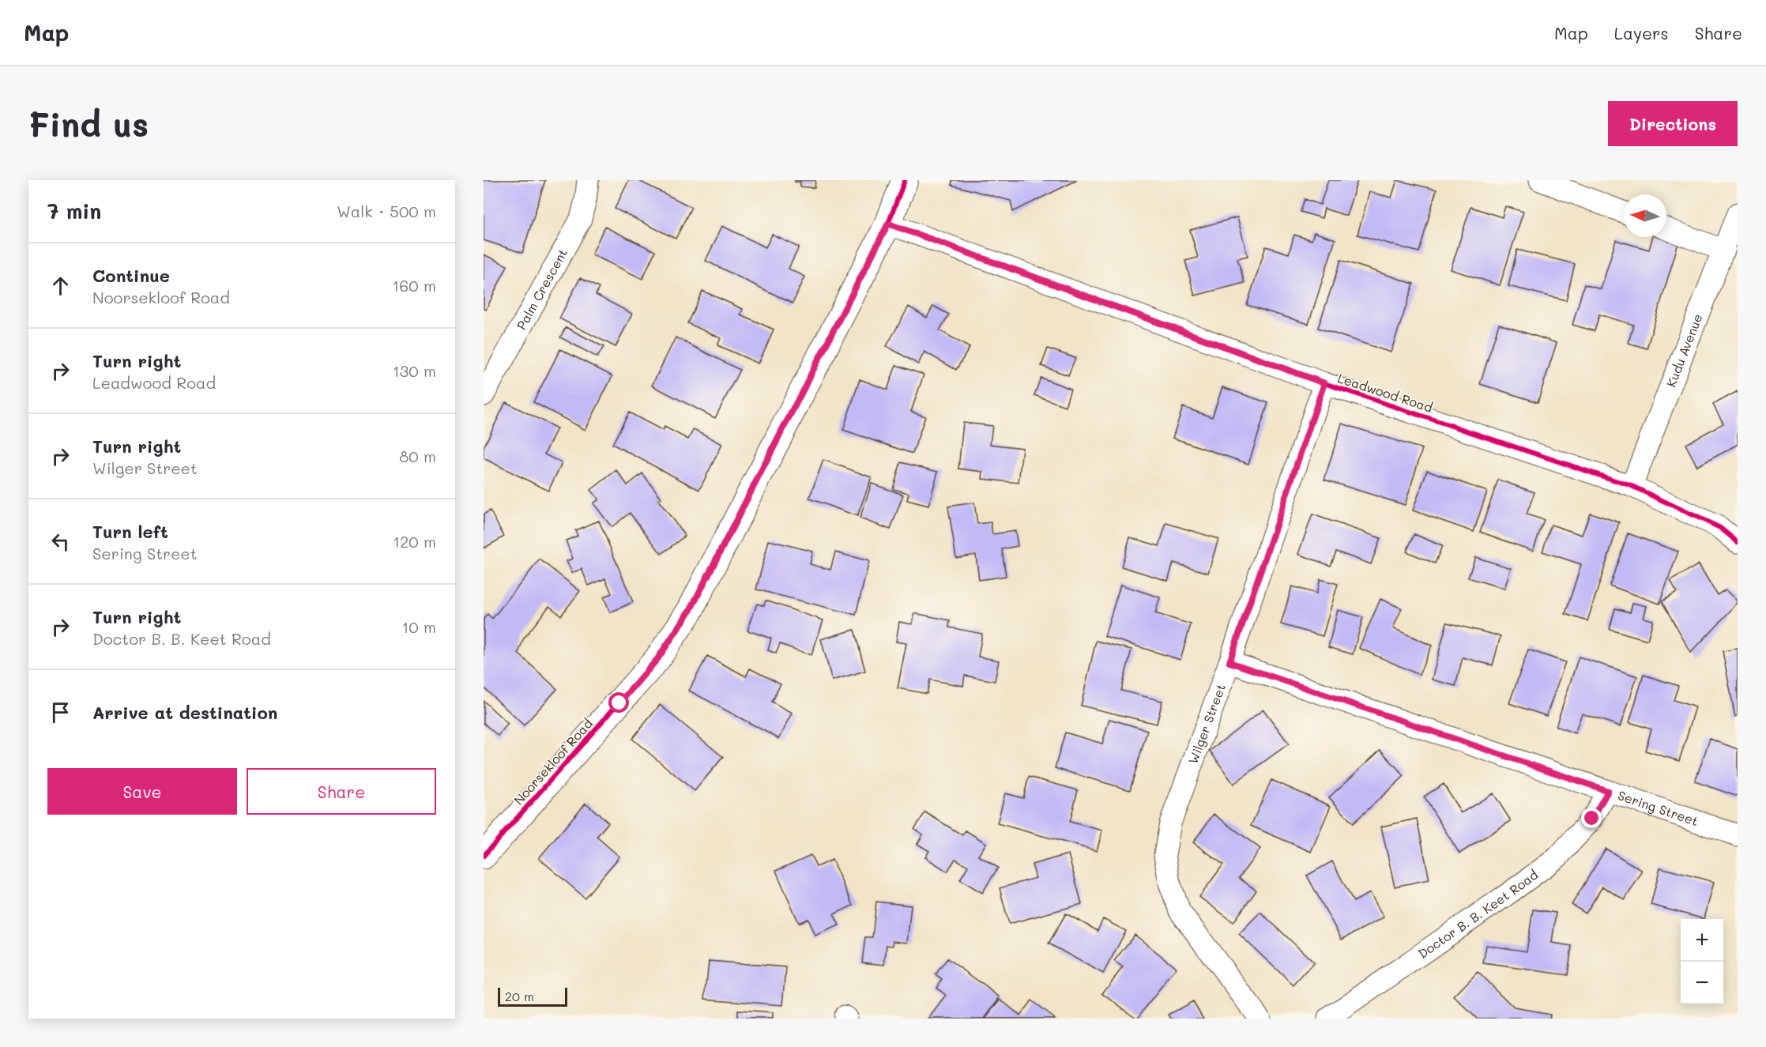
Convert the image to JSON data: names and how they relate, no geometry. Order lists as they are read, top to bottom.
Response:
{
  "streets": {
    "street": [
      "Palm Crescent",
      "Kudu Avenue",
      "Leadwood Road",
      "Wilger Street",
      "Noorsekloof Road",
      "Sering Street",
      "Doctor B. B. Keet Road"
    ]
  },
  "crossings": [
    ["Kudu Avenue", "Leadwood Road"],
    ["Leadwood Road", "Wilger Street"],
    ["Leadwood Road", "Noorsekloof Road"],
    ["Wilger Street", "Sering Street"],
    ["Sering Street", "Doctor B. B. Keet Road"]
  ],
  "scale_bar": "20 m",
  "north": "left",
  "page": {
    "header": "Map",
    "nav": ["Map", "Layers", "Share"],
    "buttons": [
      "Directions",
      ["Save", "Share"]
    ],
    "title": "Find us",
    "heading": ["7 min", "Walk · 500 m"],
    "list": [
      ["Continue", "Noorsekloof Road", "160 m"],
      ["Turn right", "Leadwood Road", "130 m"],
      ["Turn right", "Wilger Street", "80 m"],
      ["Turn left", "Sering Street", "120 m"],
      ["Turn right", "Doctor B. B. Keet Road", "10 m"],
      "Arrive at destination"
    ],
    "map_buttons": ["+", "−"],
    "scale": "20 m"
  }
}
